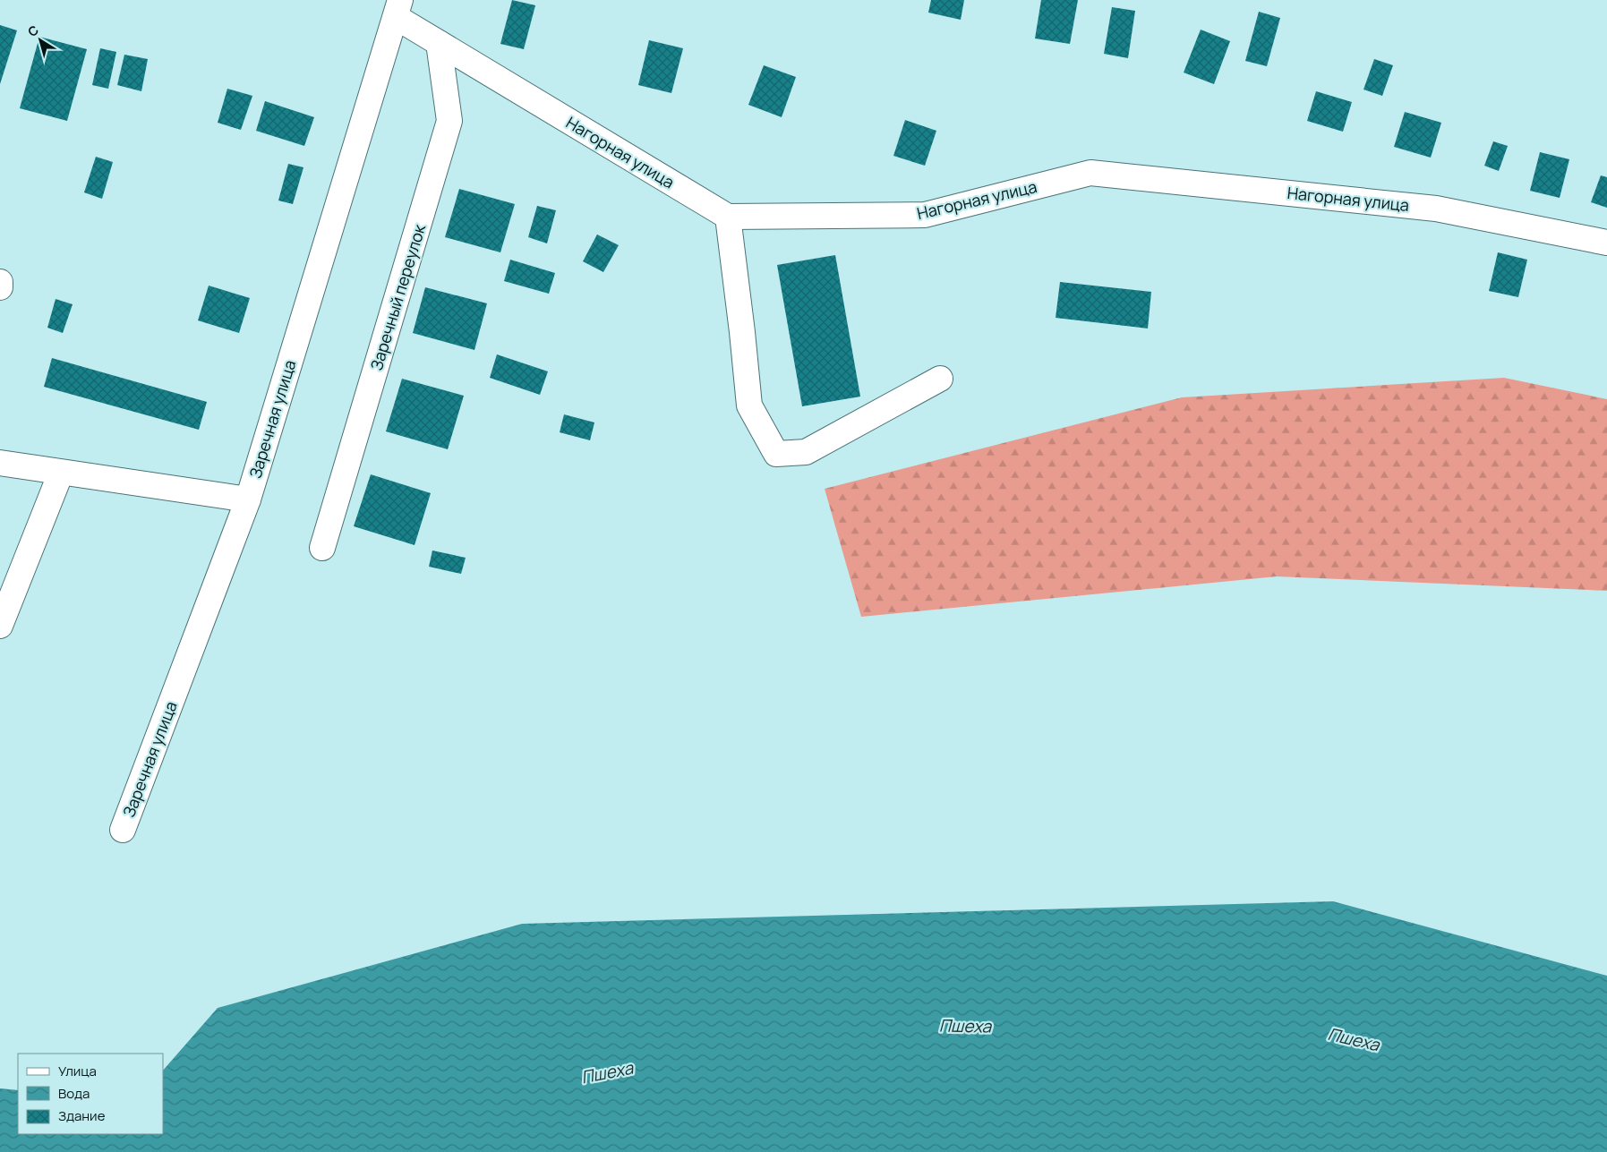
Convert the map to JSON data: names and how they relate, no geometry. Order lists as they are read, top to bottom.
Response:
{
  "streets": {
    "street": ["Нагорная улица", "Заречный переулок", "Заречная улица"]
  },
  "crossings": [
    ["Нагорная улица", "Заречный переулок"],
    ["Нагорная улица", "Заречная улица"]
  ],
  "water": ["Пшеха"],
  "legend": ["Улица", "Вода", "Здание"],
  "north": "top left"
}
